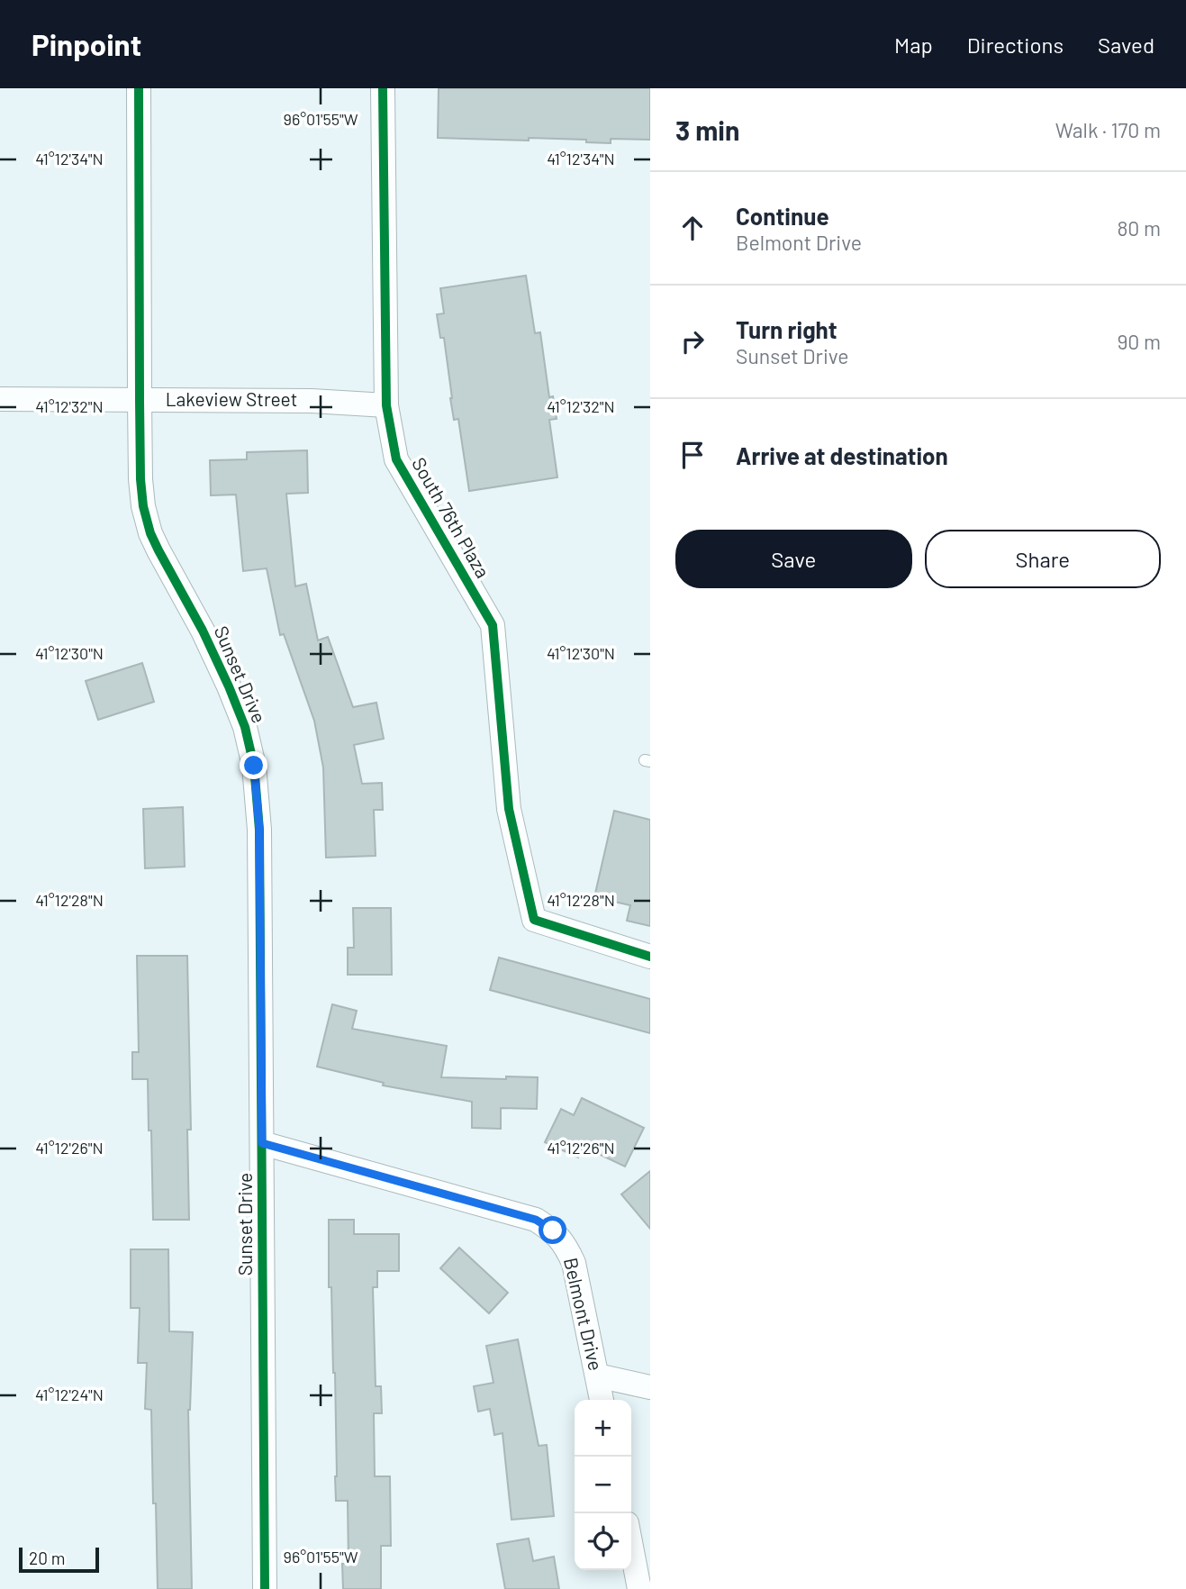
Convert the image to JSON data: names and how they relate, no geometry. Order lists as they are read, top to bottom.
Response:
{
  "streets": {
    "street": [
      "Lakeview Street",
      "South 76th Plaza",
      "Sunset Drive",
      "Belmont Drive"
    ]
  },
  "crossings": [
    ["Lakeview Street", "South 76th Plaza"],
    ["Lakeview Street", "Sunset Drive"],
    ["Sunset Drive", "Belmont Drive"]
  ],
  "scale_bar": "20 m",
  "page": {
    "header": "Pinpoint",
    "nav": ["Map", "Directions", "Saved"],
    "heading": ["3 min", "Walk · 170 m"],
    "list": [
      ["Continue", "Belmont Drive", "80 m"],
      ["Turn right", "Sunset Drive", "90 m"],
      "Arrive at destination"
    ],
    "buttons": ["Save", "Share"],
    "map_buttons": ["+", "−"],
    "scale": "20 m"
  },
  "coordinates": [
    "96°01'55\"W",
    "41°12'34\"N",
    "41°12'32\"N",
    "41°12'30\"N",
    "41°12'28\"N",
    "41°12'26\"N",
    "41°12'24\"N"
  ]
}
